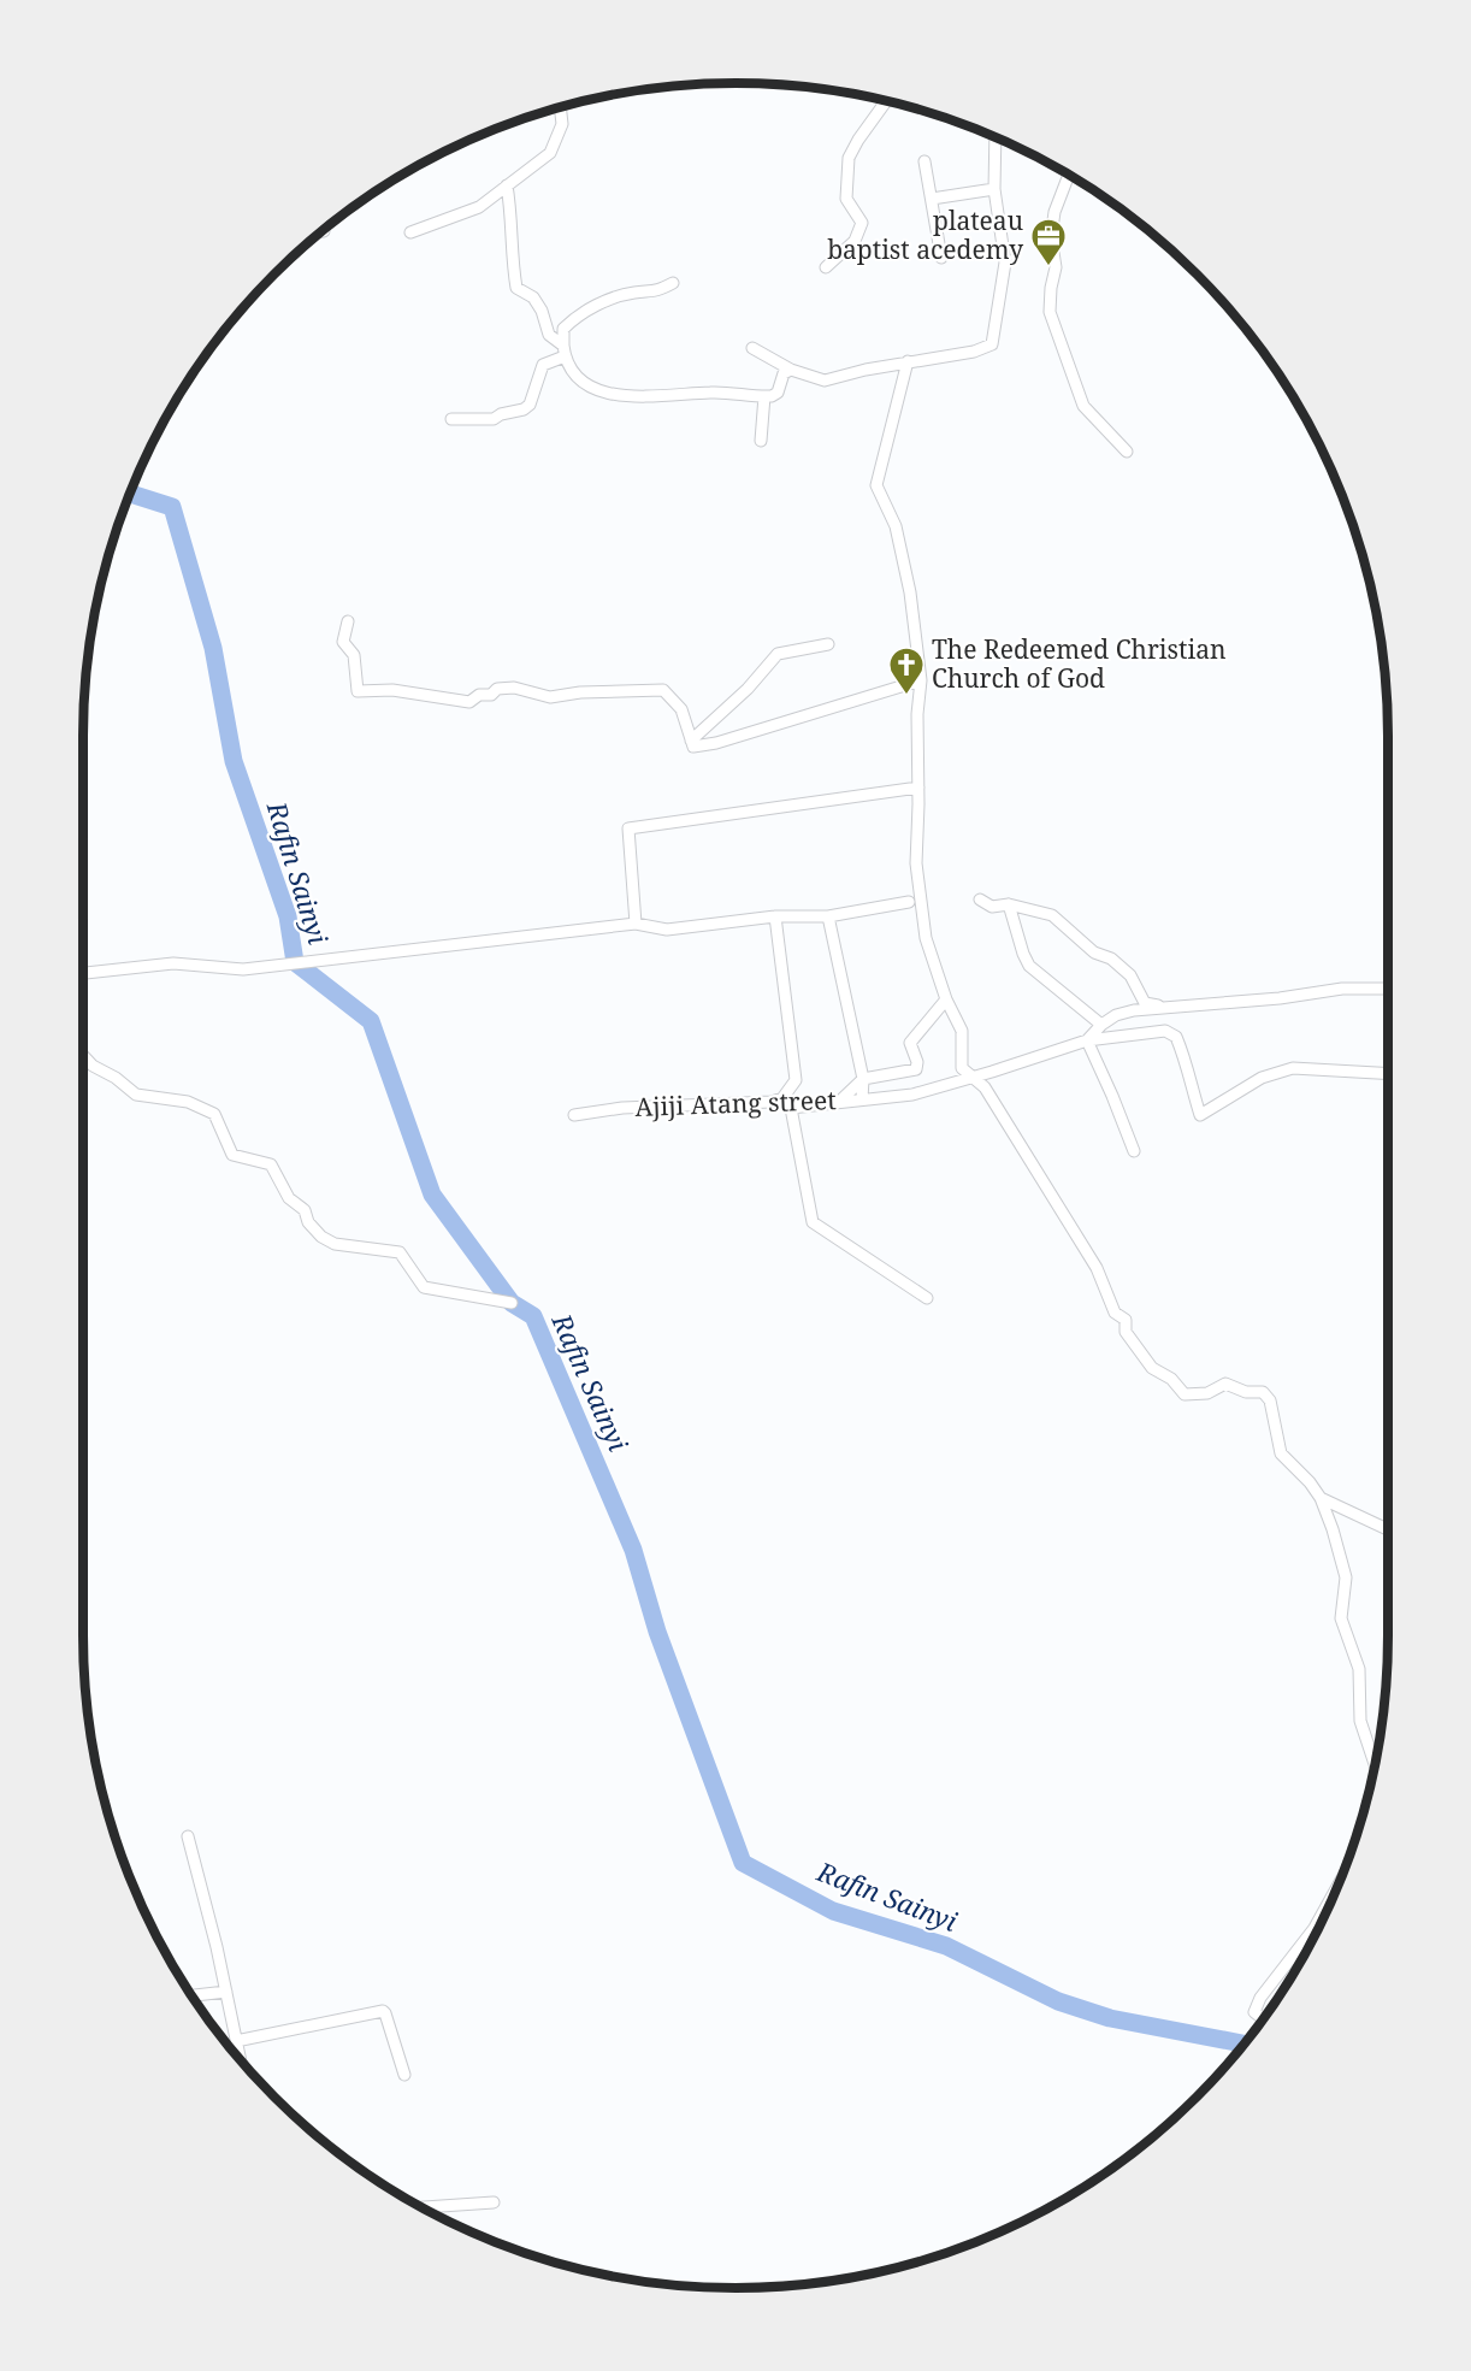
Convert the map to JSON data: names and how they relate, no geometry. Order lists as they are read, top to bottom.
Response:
{
  "streets": {
    "street": ["Ajiji Atang street"]
  },
  "water": ["Rafin Sainyi"],
  "places": {
    "office": ["plateau baptist acedemy"],
    "church": ["The Redeemed Christian Church of God"]
  }
}
